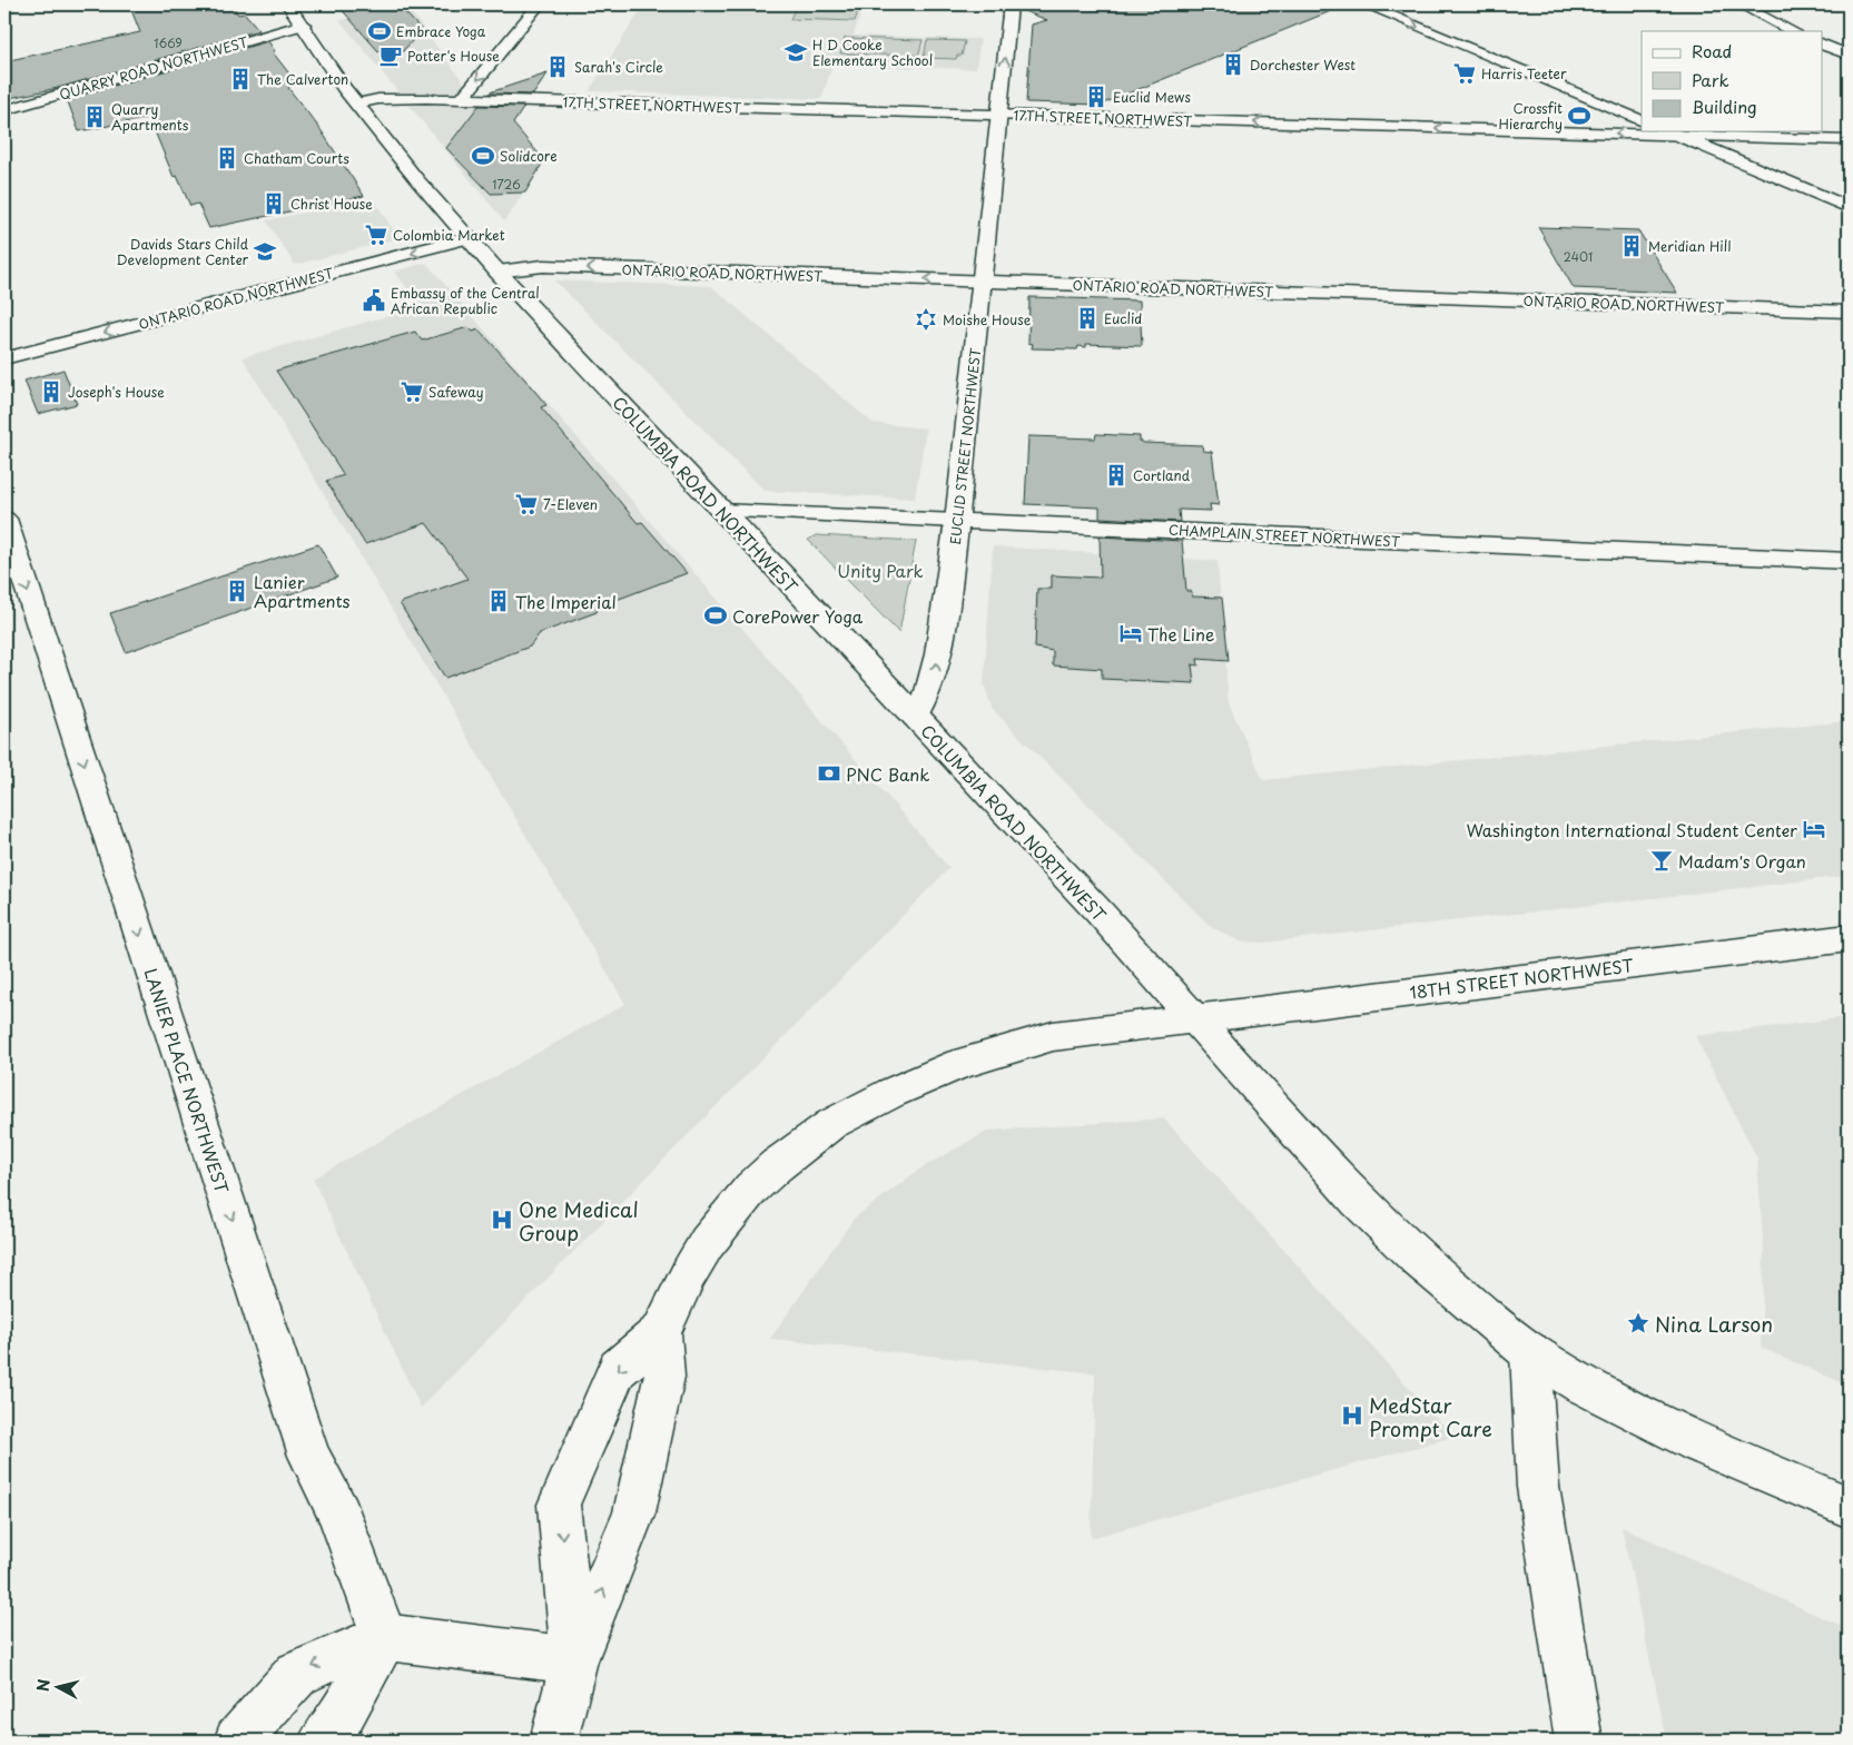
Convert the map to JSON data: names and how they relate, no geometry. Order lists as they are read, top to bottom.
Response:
{
  "streets": {
    "street": [
      "QUARRY ROAD NORTHWEST",
      "17TH STREET NORTHWEST",
      "ONTARIO ROAD NORTHWEST",
      "EUCLID STREET NORTHWEST",
      "COLUMBIA ROAD NORTHWEST",
      "CHAMPLAIN STREET NORTHWEST",
      "18TH STREET NORTHWEST",
      "LANIER PLACE NORTHWEST"
    ]
  },
  "crossings": [
    ["QUARRY ROAD NORTHWEST", "COLUMBIA ROAD NORTHWEST"],
    ["17TH STREET NORTHWEST", "EUCLID STREET NORTHWEST"],
    ["17TH STREET NORTHWEST", "COLUMBIA ROAD NORTHWEST"],
    ["ONTARIO ROAD NORTHWEST", "EUCLID STREET NORTHWEST"],
    ["ONTARIO ROAD NORTHWEST", "COLUMBIA ROAD NORTHWEST"],
    ["EUCLID STREET NORTHWEST", "COLUMBIA ROAD NORTHWEST"],
    ["EUCLID STREET NORTHWEST", "CHAMPLAIN STREET NORTHWEST"],
    ["COLUMBIA ROAD NORTHWEST", "CHAMPLAIN STREET NORTHWEST"],
    ["COLUMBIA ROAD NORTHWEST", "18TH STREET NORTHWEST"]
  ],
  "one_way": ["ONTARIO ROAD NORTHWEST", "EUCLID STREET NORTHWEST", "LANIER PLACE NORTHWEST"],
  "parks": ["Unity Park"],
  "places": {
    "sports": [
      "Embrace Yoga",
      "Crossfit Hierarchy",
      "Solidcore",
      "CorePower Yoga"
    ],
    "school or university": ["H D Cooke Elementary School", "Davids Stars Child Development Center"],
    "cafe": ["Potter's House"],
    "building": [
      "Dorchester West",
      "Sarah's Circle",
      "The Calverton",
      "Euclid Mews",
      "Quarry Apartments",
      "Chatham Courts",
      "Christ House",
      "Meridian Hill",
      "Euclid",
      "Joseph's House",
      "Cortland",
      "Lanier Apartments",
      "The Imperial"
    ],
    "supermarket": [
      "Harris Teeter",
      "Colombia Market",
      "Safeway",
      "7-Eleven"
    ],
    "public building": ["Embassy of the Central African Republic"],
    "synagogue": ["Moishe House"],
    "hotel": ["The Line", "Washington International Student Center"],
    "bank": ["PNC Bank"],
    "bar": ["Madam's Organ"],
    "hospital": ["One Medical Group", "MedStar Prompt Care"],
    "place": ["Nina Larson"]
  },
  "house_numbers": ["1669", "1726", "2401"],
  "legend": ["Road", "Park", "Building"],
  "north": "left"
}
